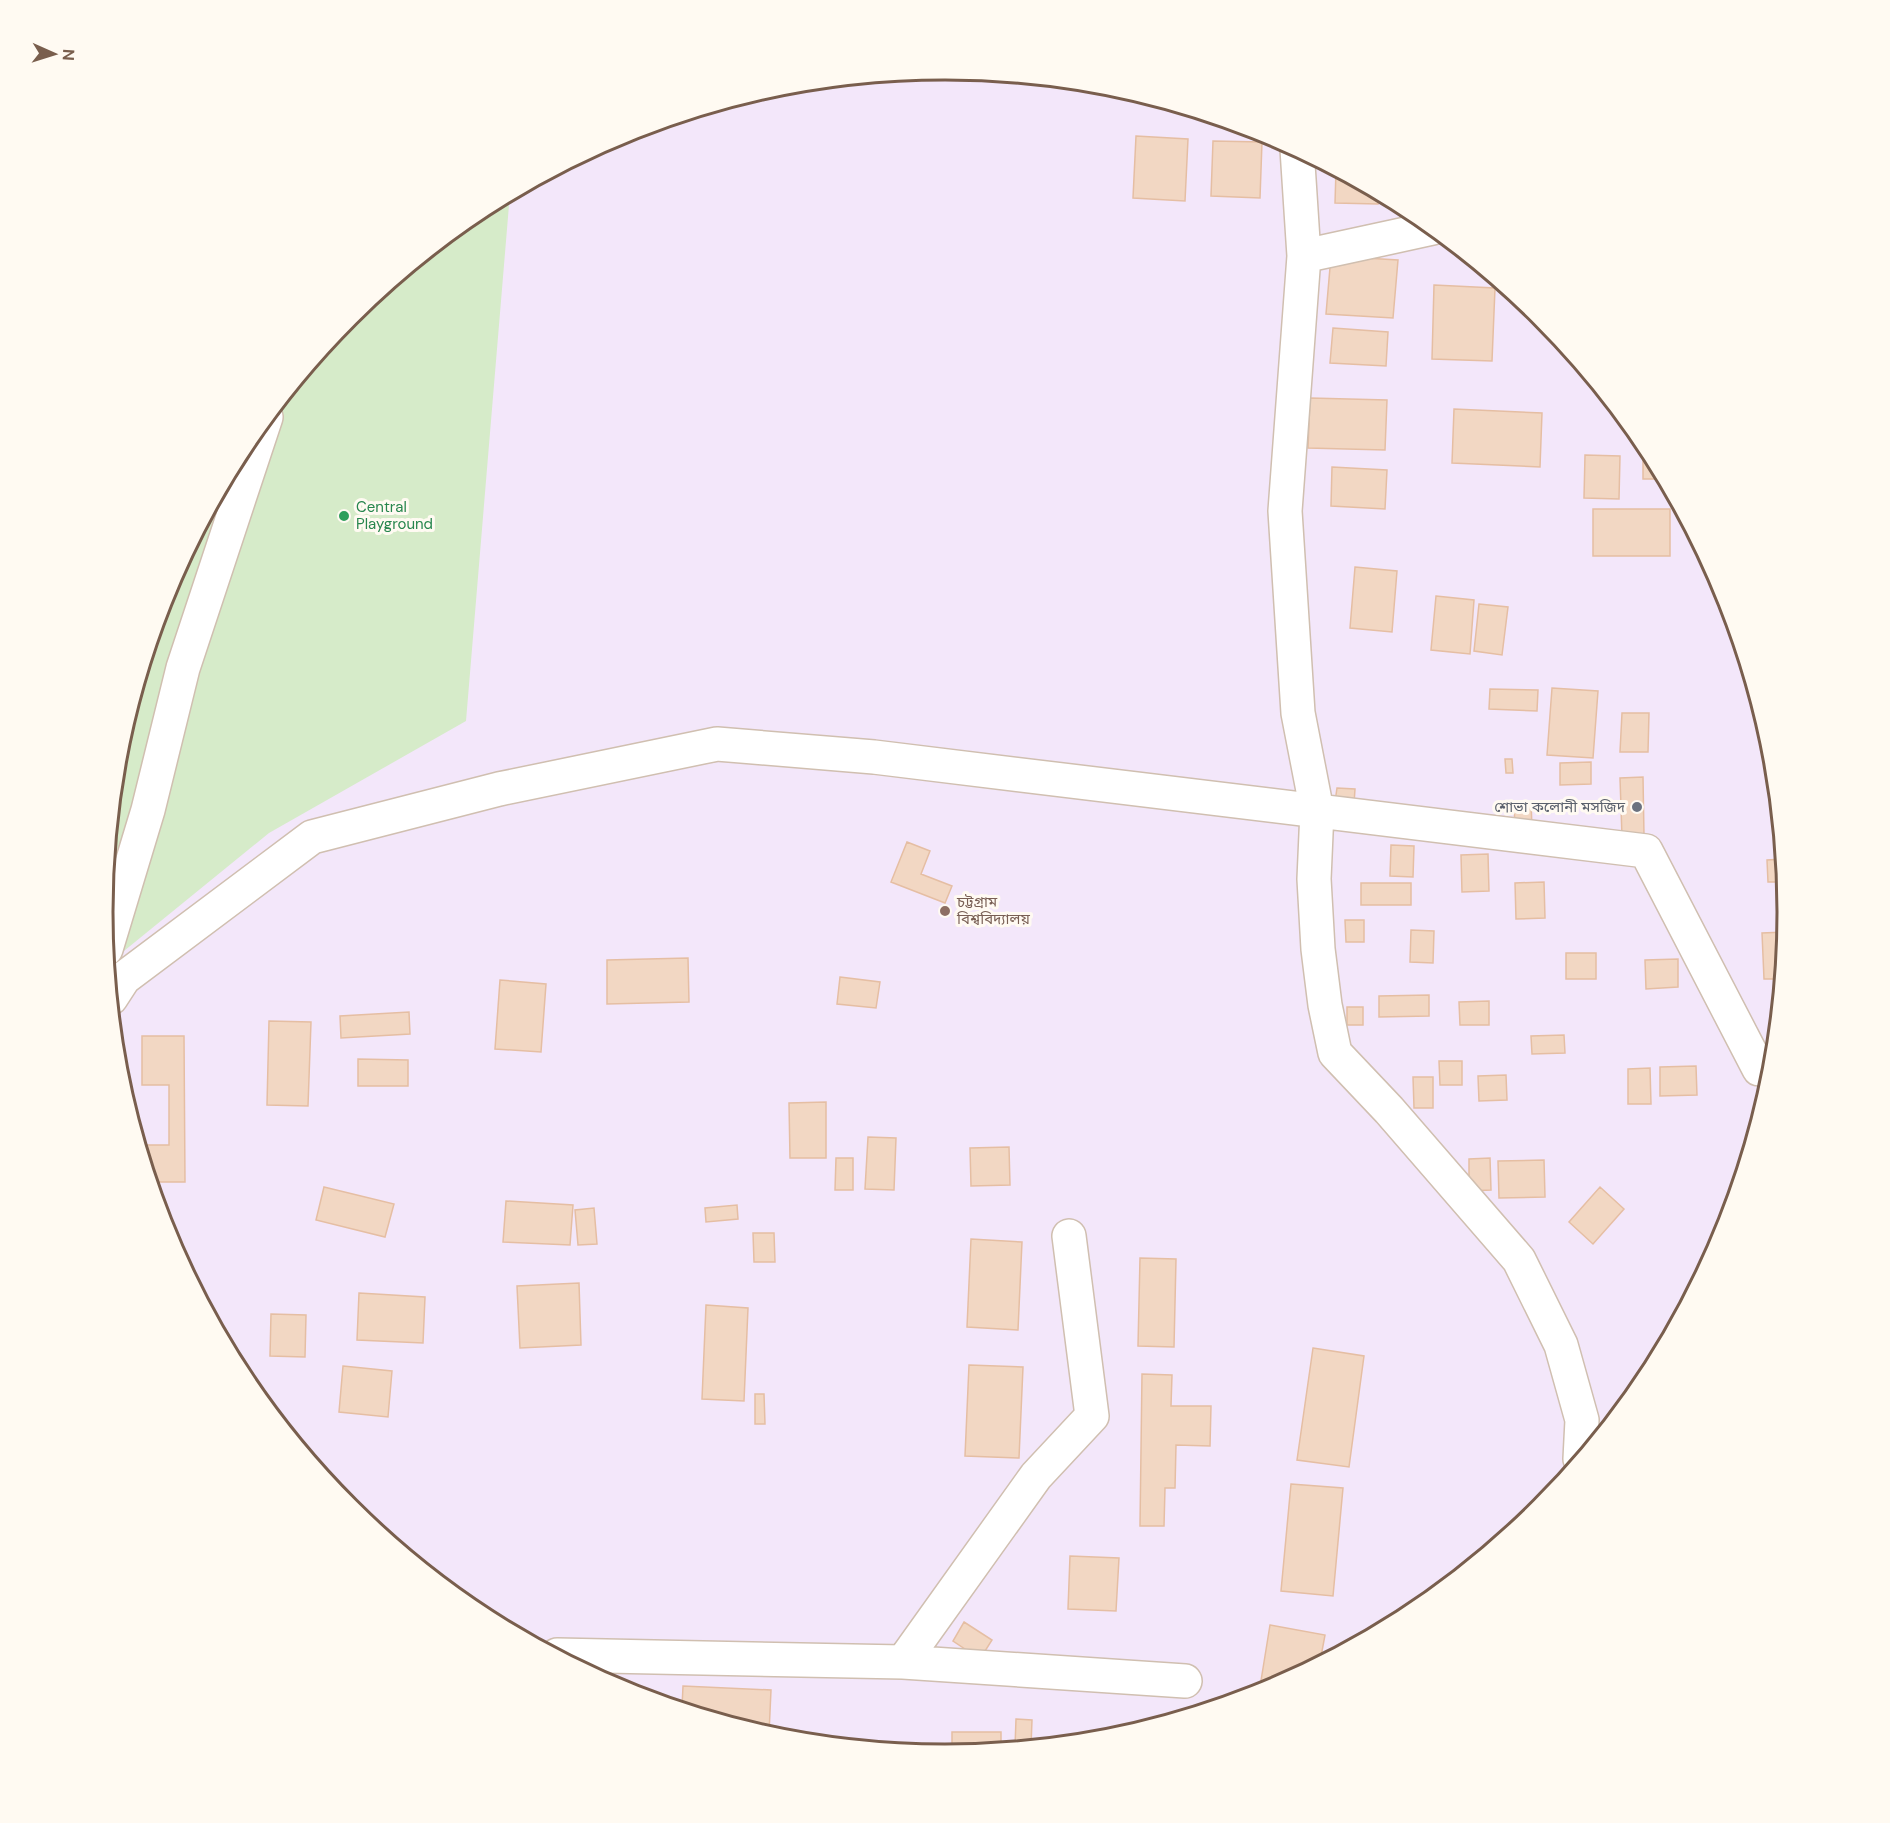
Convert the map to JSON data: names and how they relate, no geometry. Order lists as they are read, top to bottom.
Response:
{
  "places": ["Central Playground", "শোভা কলোনী মসজিদ", "চট্টগ্রাম বিশ্ববিদ্যালয়"],
  "north": "right"
}
